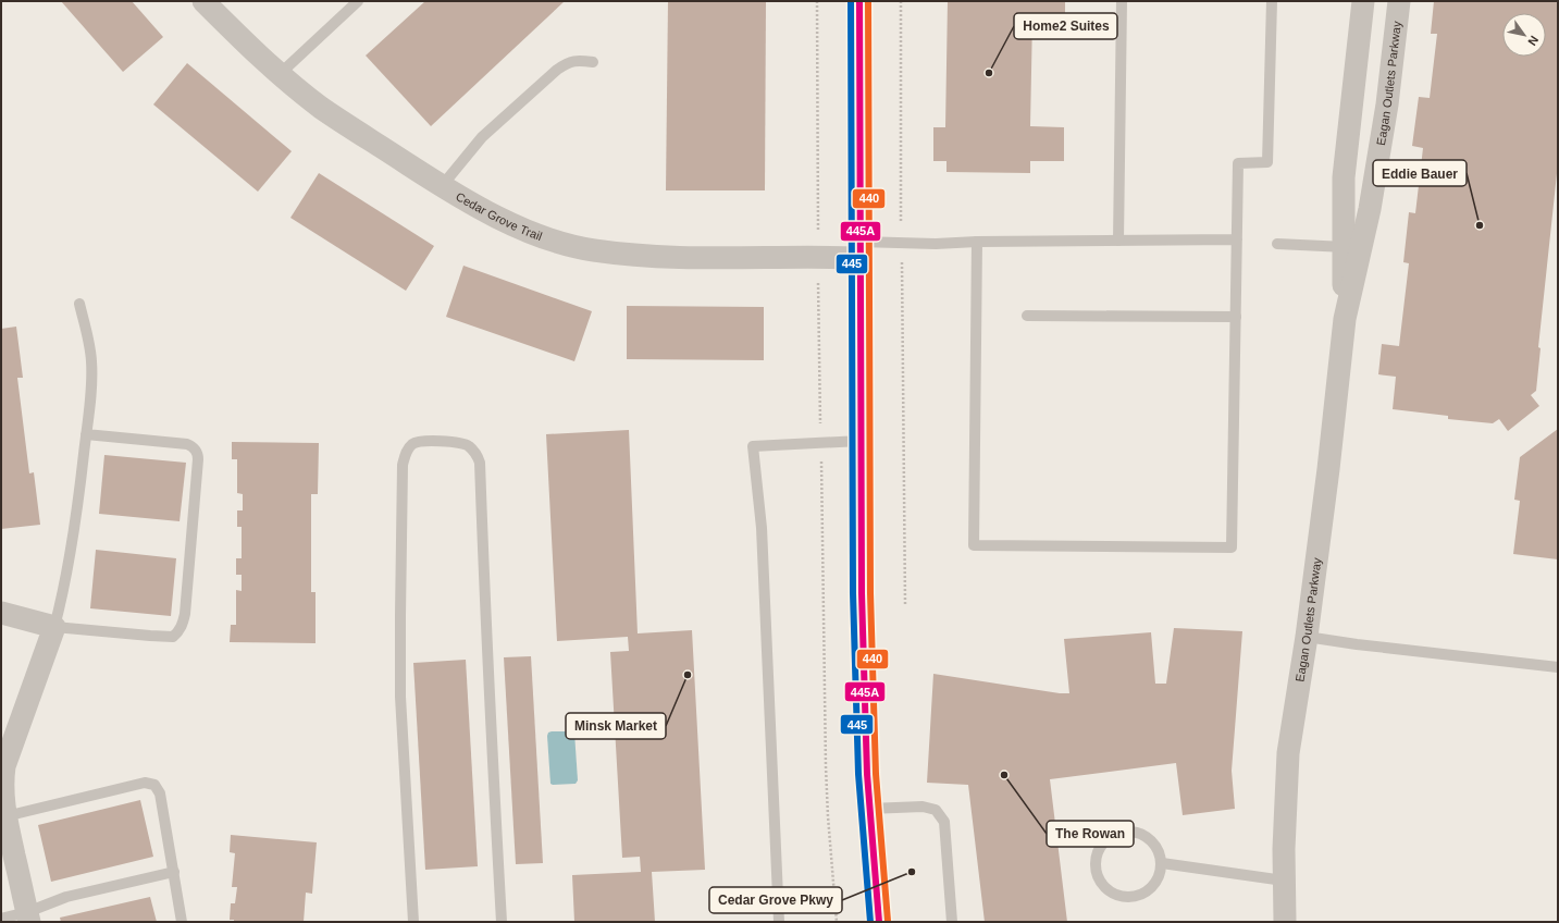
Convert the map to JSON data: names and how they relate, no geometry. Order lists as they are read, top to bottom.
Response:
{
  "streets": {
    "street": ["Eagan Outlets Parkway", "Cedar Grove Trail"]
  },
  "places": [
    "Home2 Suites",
    "Eddie Bauer",
    "Minsk Market",
    "The Rowan",
    "Cedar Grove Pkwy"
  ],
  "lines": ["transit line 445A", "transit line 445", "transit line 440"],
  "north": "bottom right"
}
